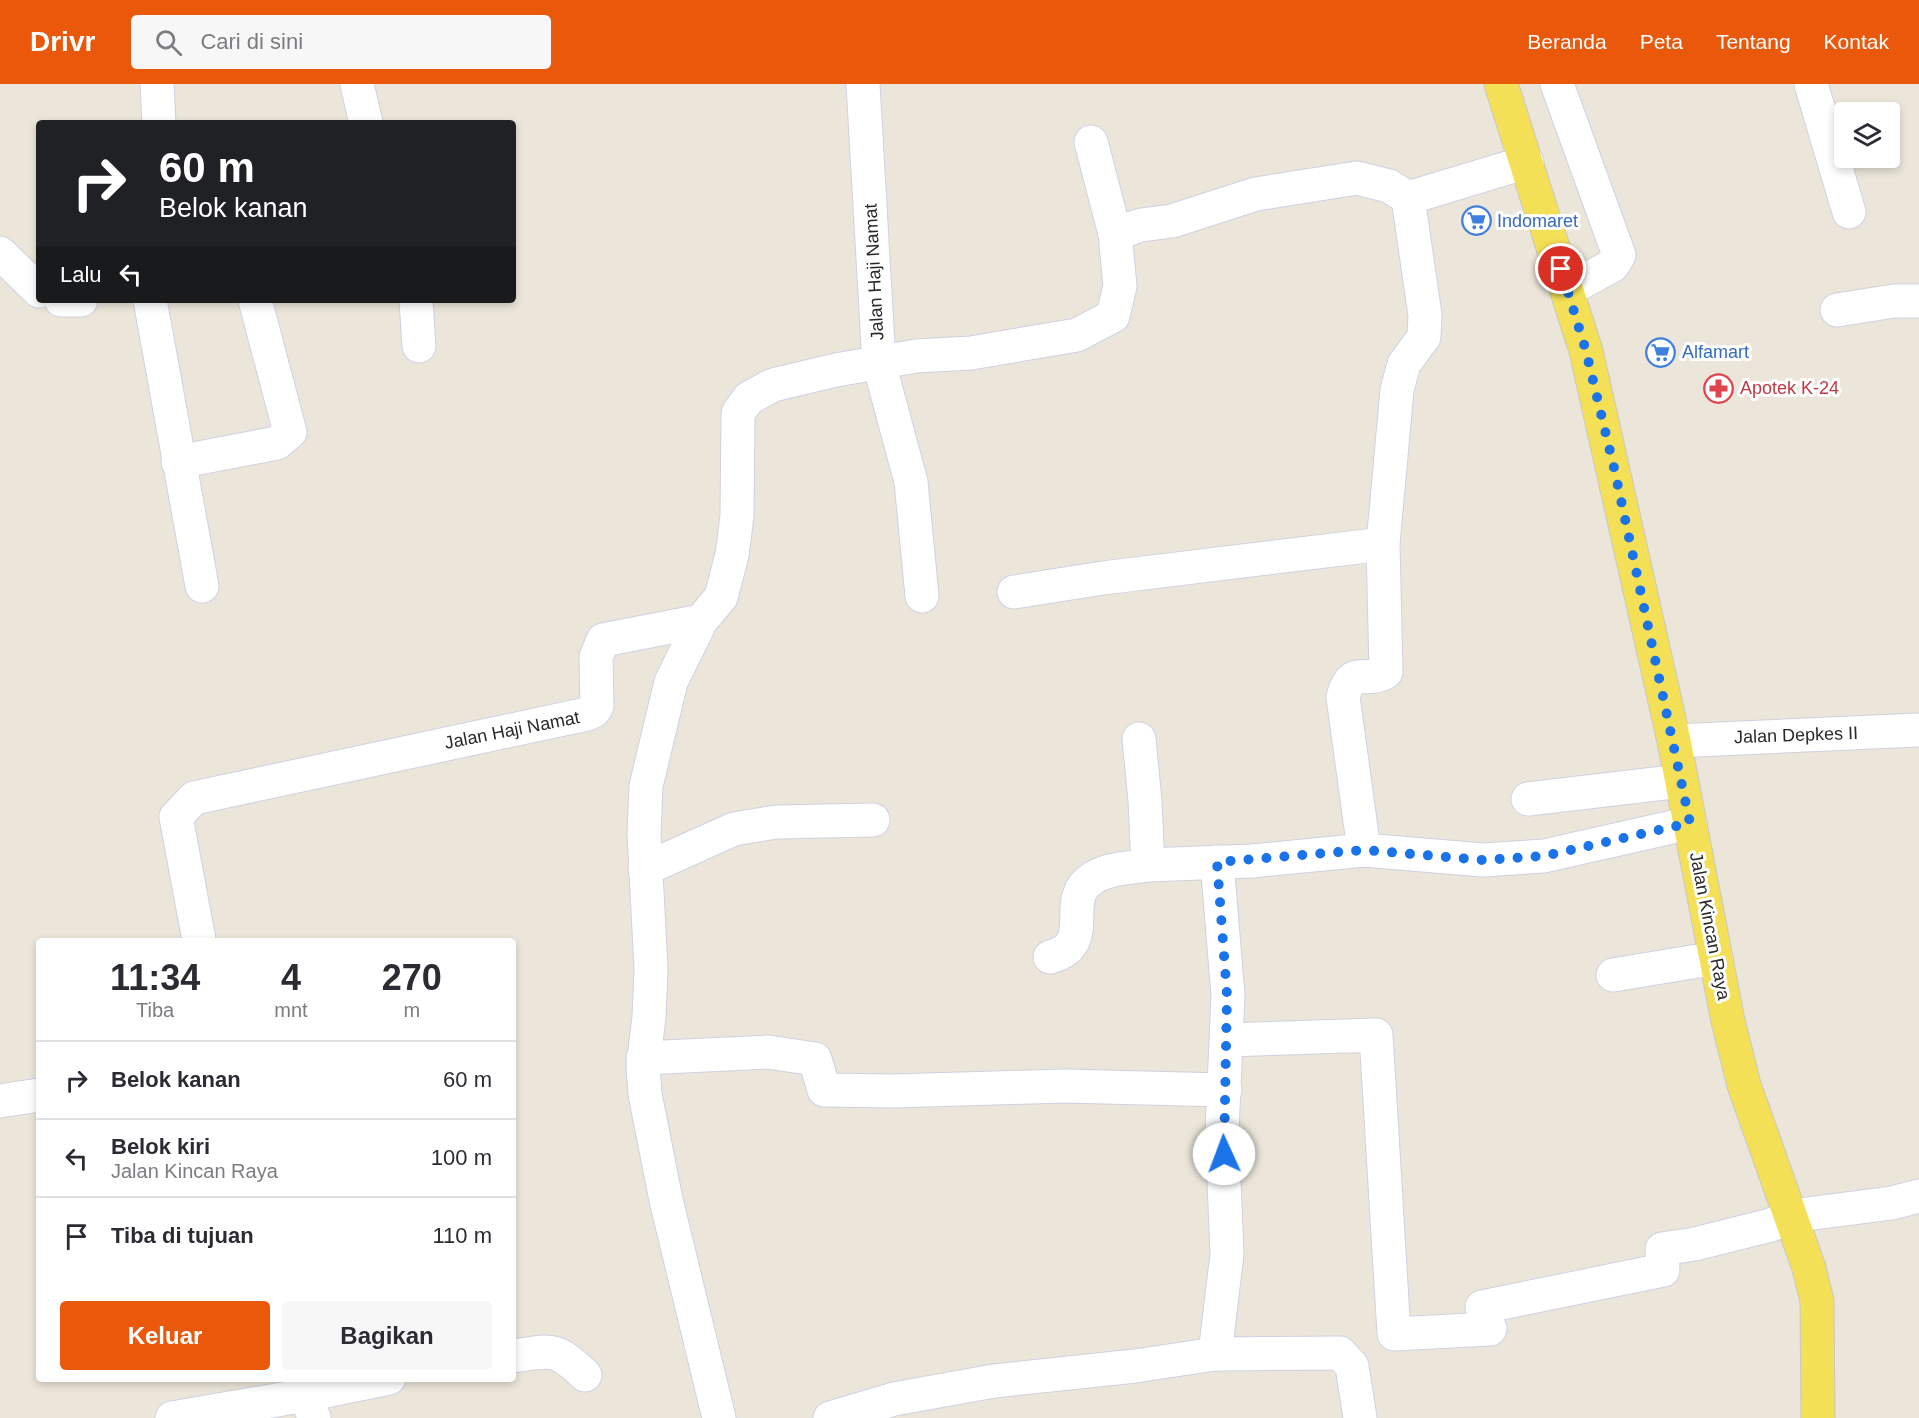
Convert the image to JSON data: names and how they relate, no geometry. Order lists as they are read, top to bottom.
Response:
{
  "streets": {
    "main road": ["Jalan Kincan Raya"],
    "street": ["Jalan Haji Namat", "Jalan Depkes II"]
  },
  "crossings": [
    ["Jalan Depkes II", "Jalan Kincan Raya"]
  ],
  "places": {
    "supermarket": ["Indomaret", "Alfamart"],
    "pharmacy": ["Apotek K-24"]
  },
  "page": {
    "header": "Drivr",
    "search": "Cari di sini",
    "nav": [
      "Beranda",
      "Peta",
      "Tentang",
      "Kontak"
    ],
    "turn": ["60 m", "Belok kanan"],
    "then": "Lalu",
    "eta": [
      "11:34",
      "Tiba",
      "4",
      "mnt",
      "270",
      "m"
    ],
    "list": [
      {
        "name": "Belok kanan",
        "value": "60 m"
      },
      {
        "name": "Belok kiri",
        "note": "Jalan Kincan Raya",
        "value": "100 m"
      },
      {
        "name": "Tiba di tujuan",
        "value": "110 m"
      }
    ],
    "buttons": ["Keluar", "Bagikan"]
  }
}
